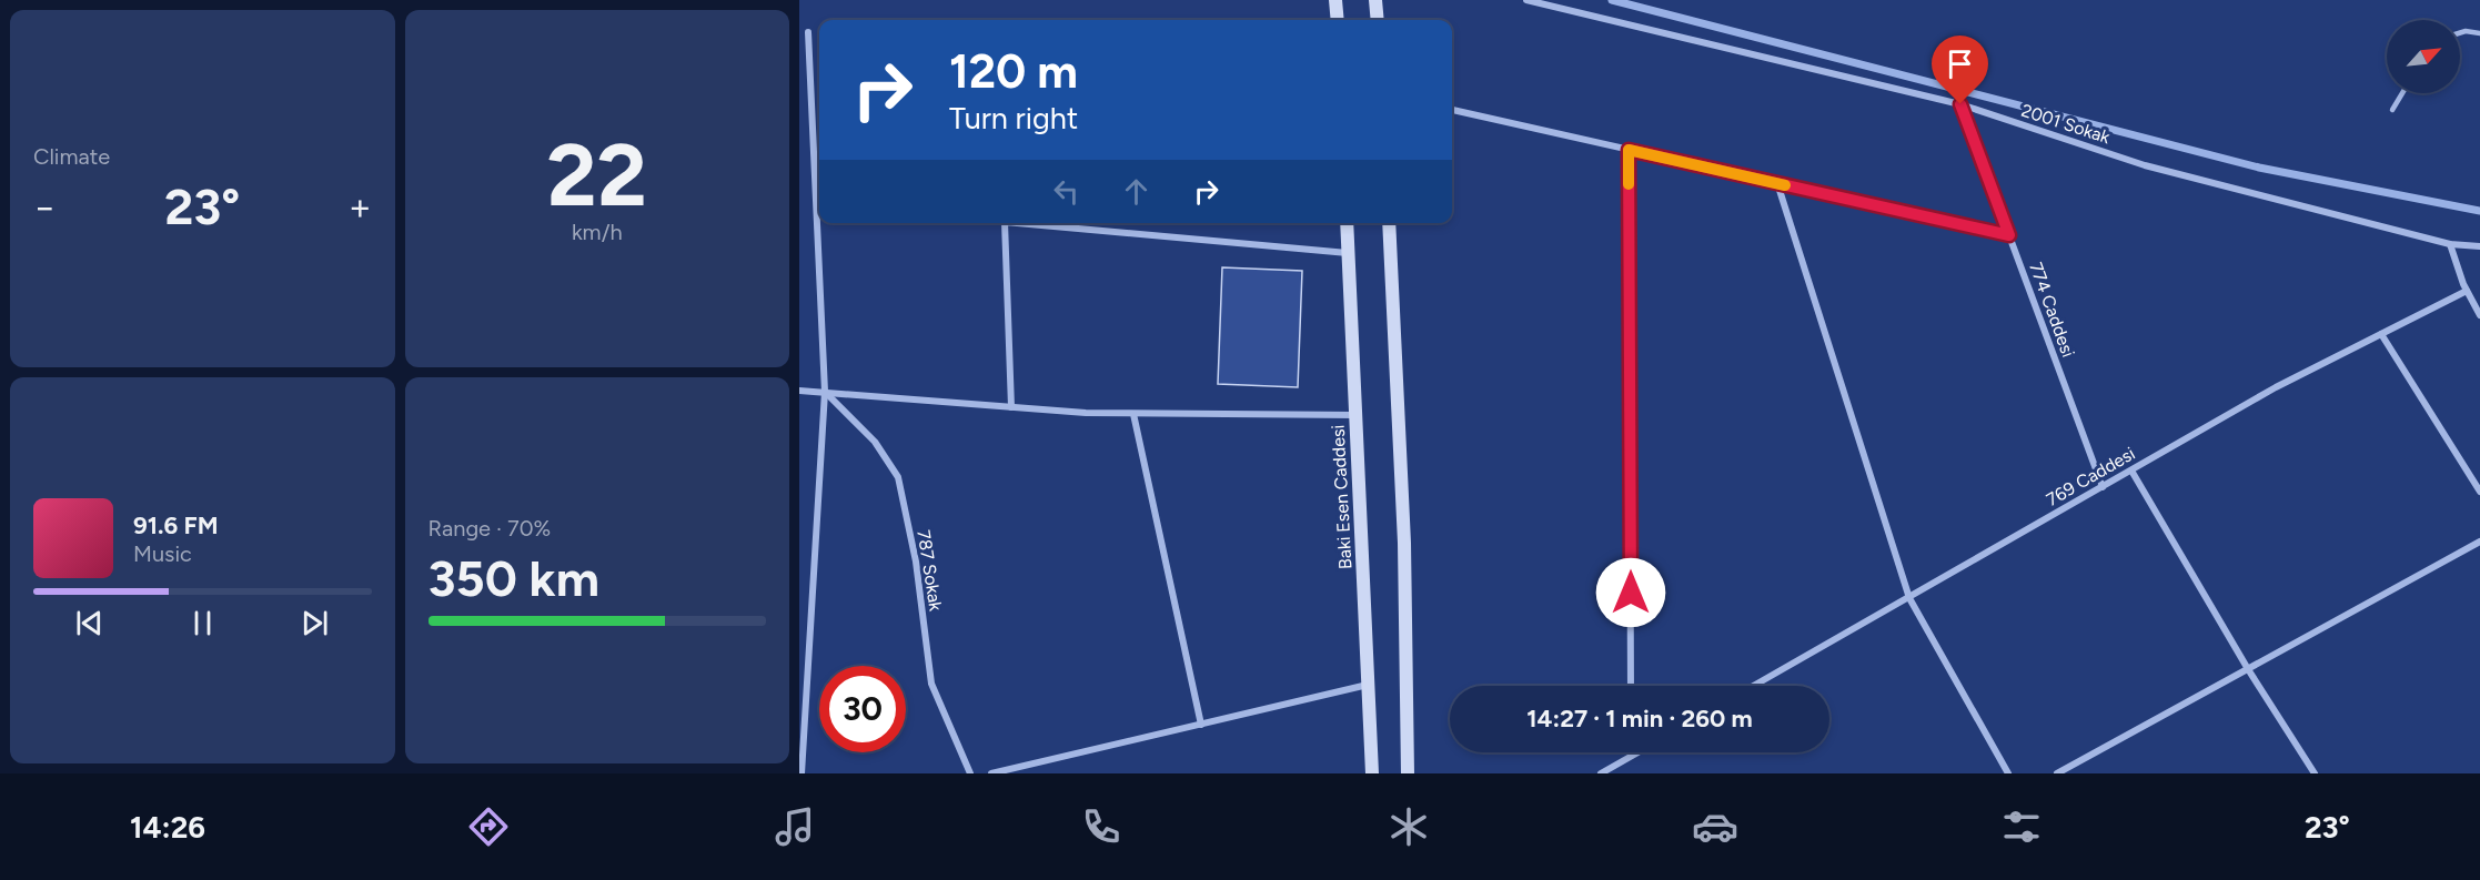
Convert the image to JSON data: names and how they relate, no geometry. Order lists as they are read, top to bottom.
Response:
{
  "streets": {
    "street": [
      "2001 Sokak",
      "774 Caddesi",
      "769 Caddesi",
      "Baki Esen Caddesi",
      "787 Sokak"
    ]
  },
  "crossings": [
    ["2001 Sokak", "774 Caddesi"],
    ["774 Caddesi", "769 Caddesi"]
  ],
  "north": "top right",
  "page": {
    "tile": [
      "Climate",
      ["22", "km/h"],
      ["Range · 70%", "350 km"]
    ],
    "turn": ["120 m", "Turn right"],
    "heat": ["−", "23°", "+"],
    "song": ["91.6 FM", "Music"],
    "limit": "30",
    "trip": "14:27 · 1 min · 260 m",
    "tabs": ["14:26", "23°"]
  }
}
